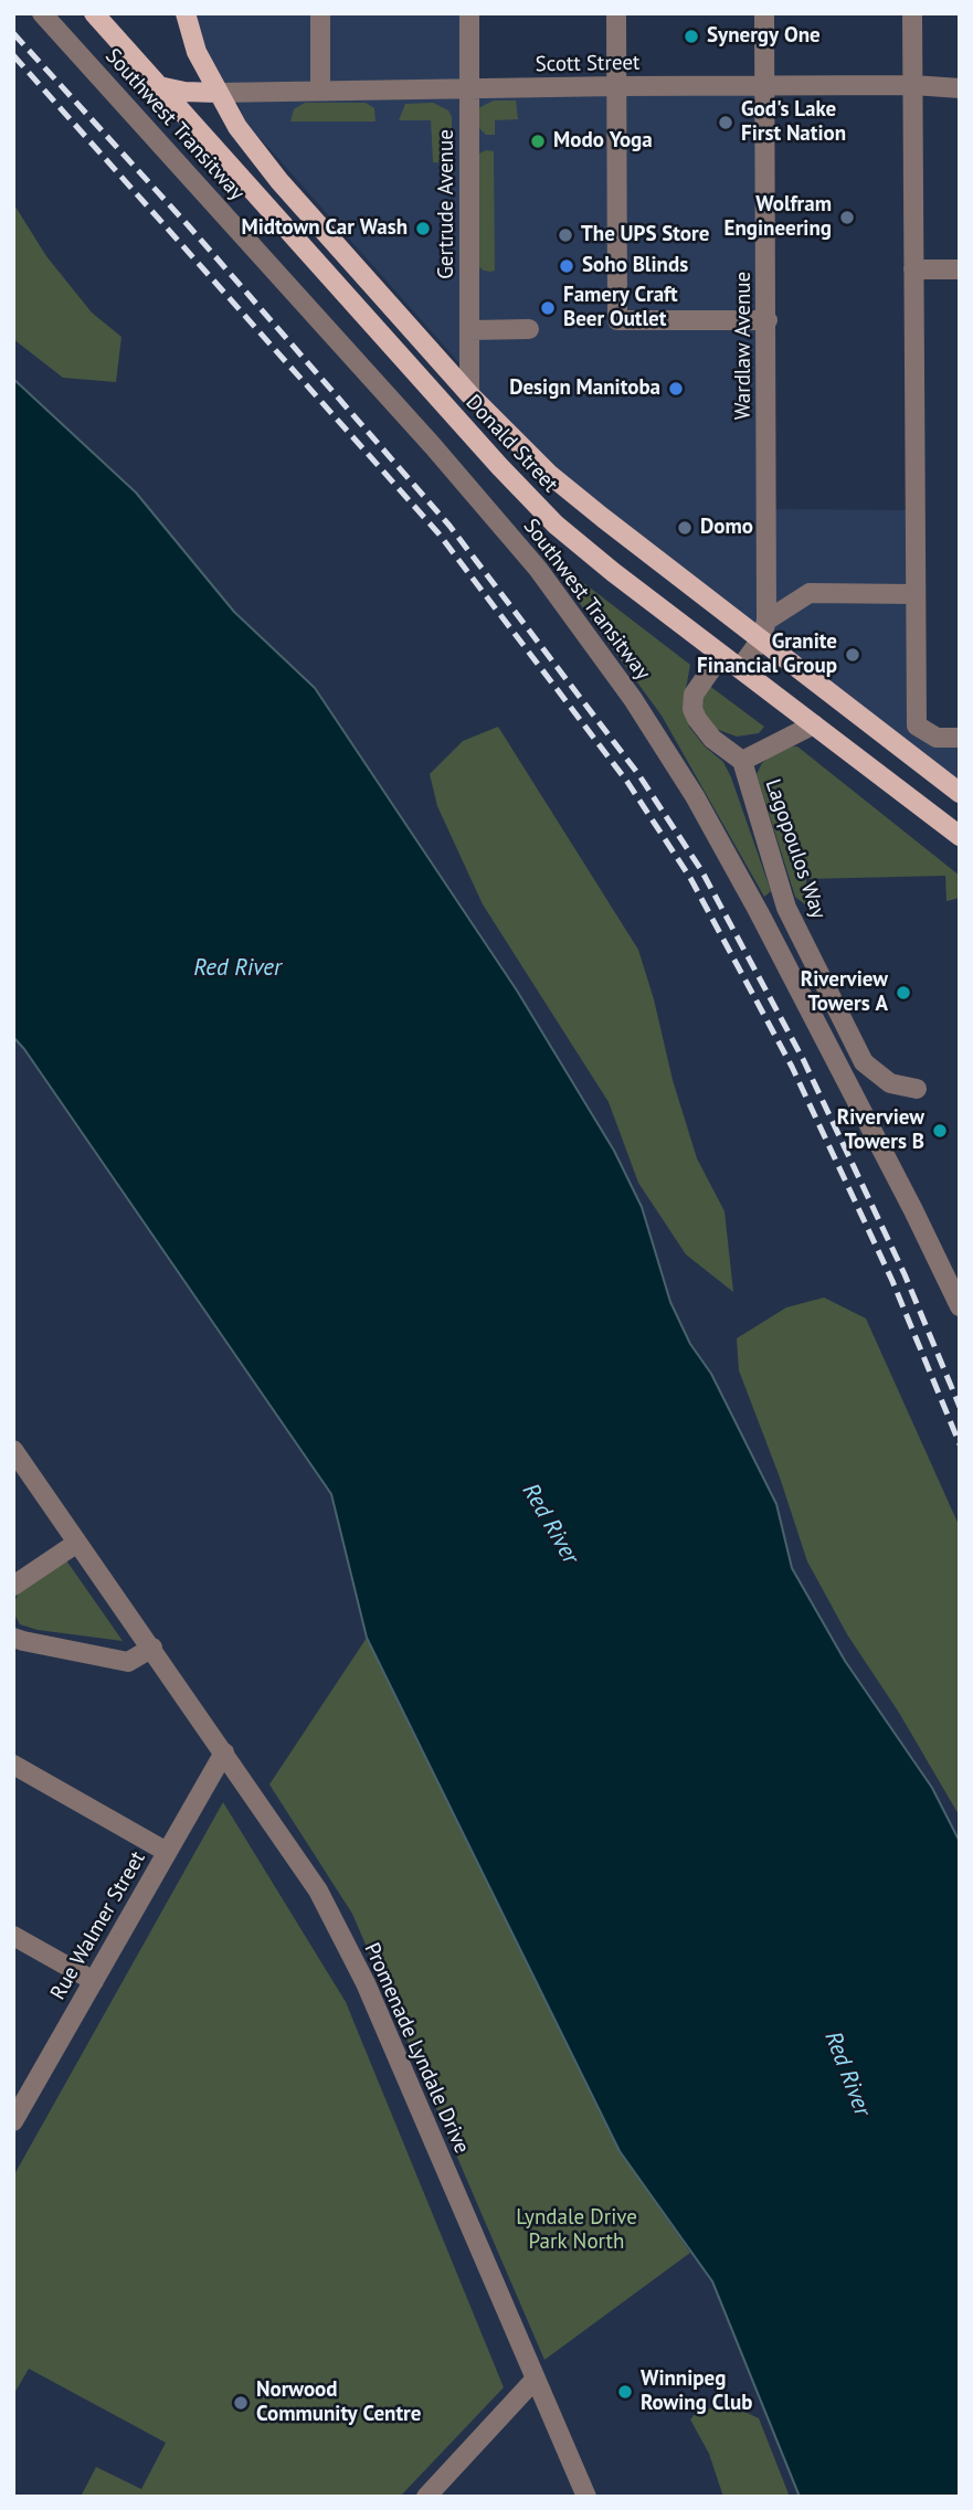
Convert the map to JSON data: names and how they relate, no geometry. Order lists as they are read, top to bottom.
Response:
{
  "streets": {
    "main road": ["Donald Street"],
    "street": [
      "Scott Street",
      "Southwest Transitway",
      "Gertrude Avenue",
      "Wardlaw Avenue",
      "Lagopoulos Way",
      "Rue Walmer Street",
      "Promenade Lyndale Drive"
    ]
  },
  "crossings": [
    ["Scott Street", "Gertrude Avenue"],
    ["Scott Street", "Wardlaw Avenue"],
    ["Scott Street", "Donald Street"],
    ["Gertrude Avenue", "Donald Street"],
    ["Wardlaw Avenue", "Donald Street"],
    ["Donald Street", "Lagopoulos Way"],
    ["Rue Walmer Street", "Promenade Lyndale Drive"]
  ],
  "water": ["Red River"],
  "parks": ["Lyndale Drive Park North"],
  "places": [
    "Synergy One",
    "God's Lake First Nation",
    "Modo Yoga",
    "Wolfram Engineering",
    "Midtown Car Wash",
    "The UPS Store",
    "Soho Blinds",
    "Famery Craft Beer Outlet",
    "Design Manitoba",
    "Domo",
    "Granite Financial Group",
    "Riverview Towers A",
    "Riverview Towers B",
    "Winnipeg Rowing Club",
    "Norwood Community Centre"
  ]
}
